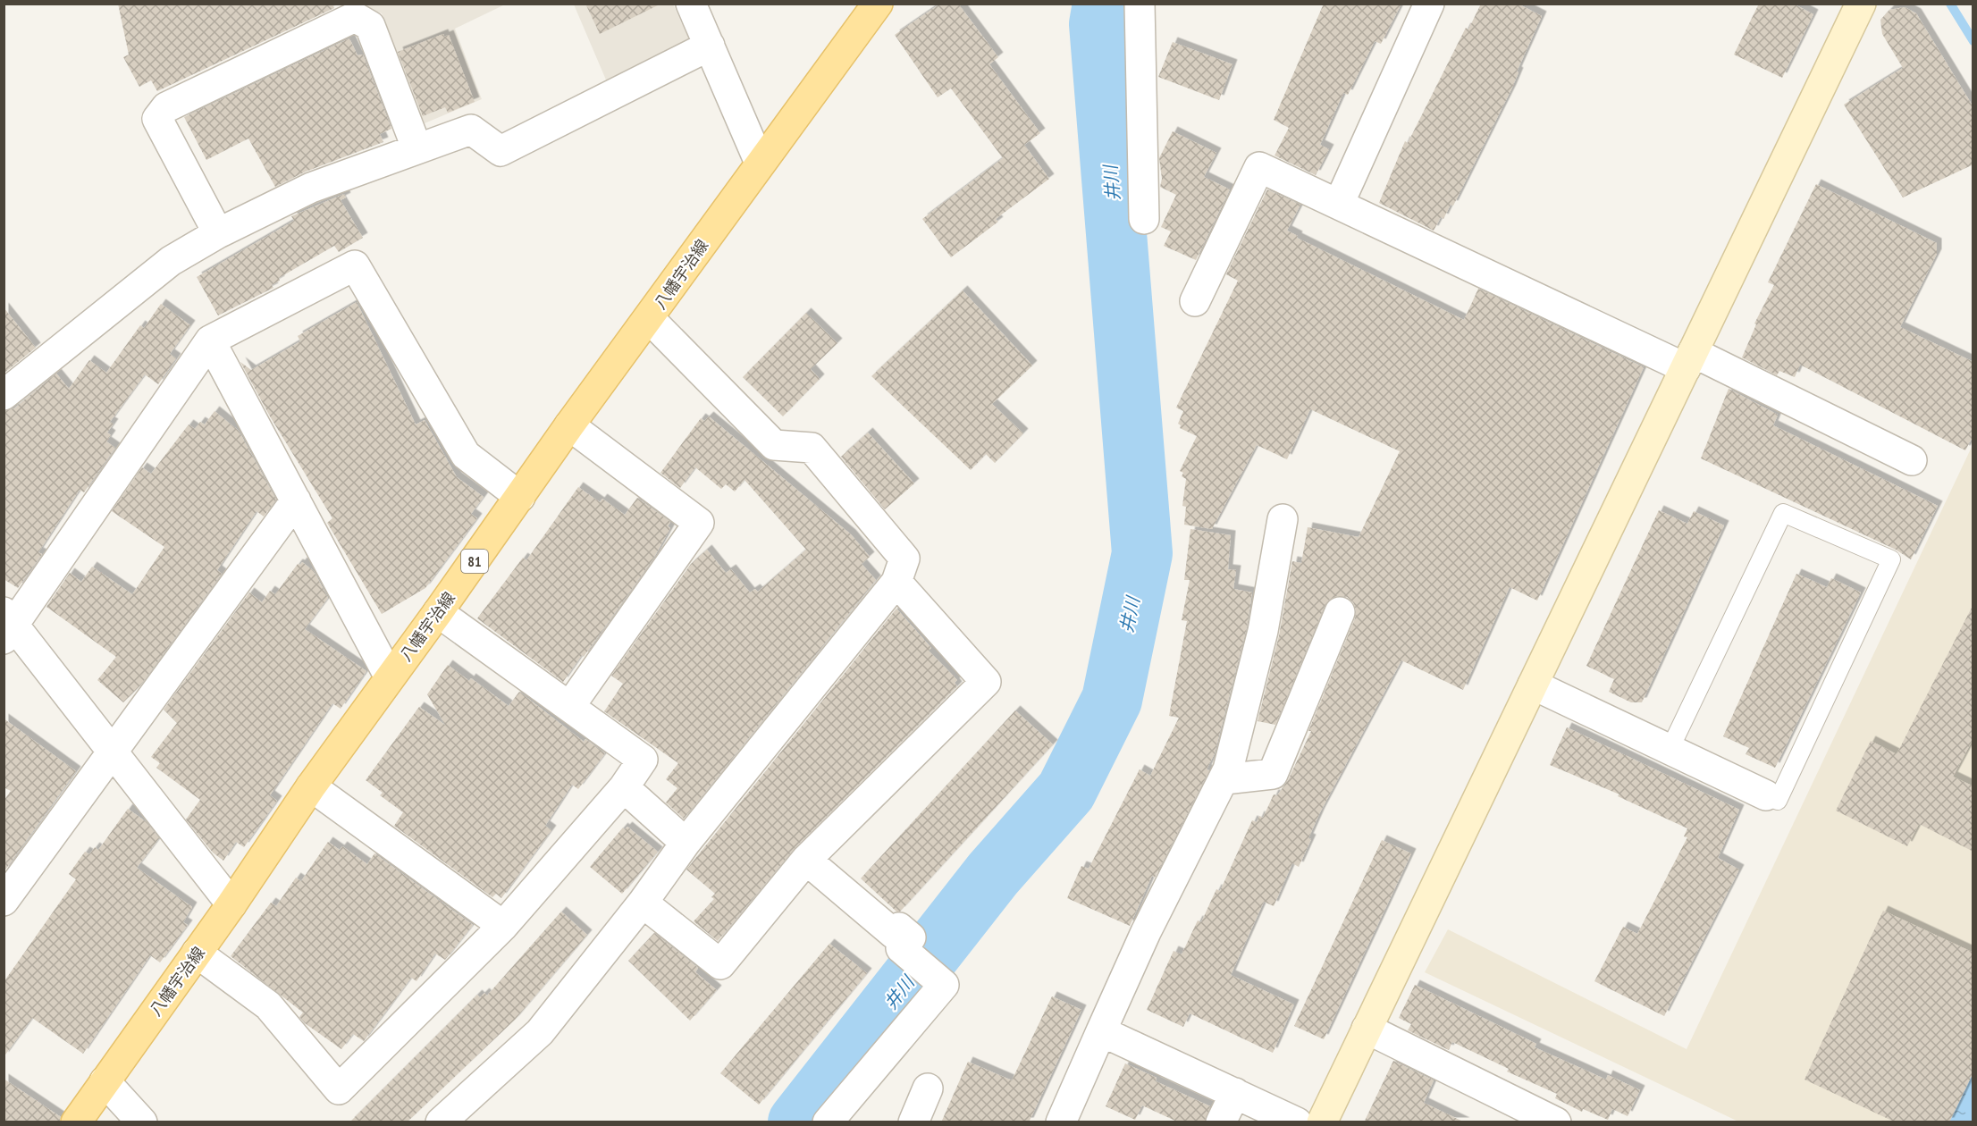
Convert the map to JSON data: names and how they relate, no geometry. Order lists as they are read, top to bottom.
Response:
{
  "streets": {
    "main road": ["八幡宇治線", "81"]
  },
  "water": ["井川"]
}
